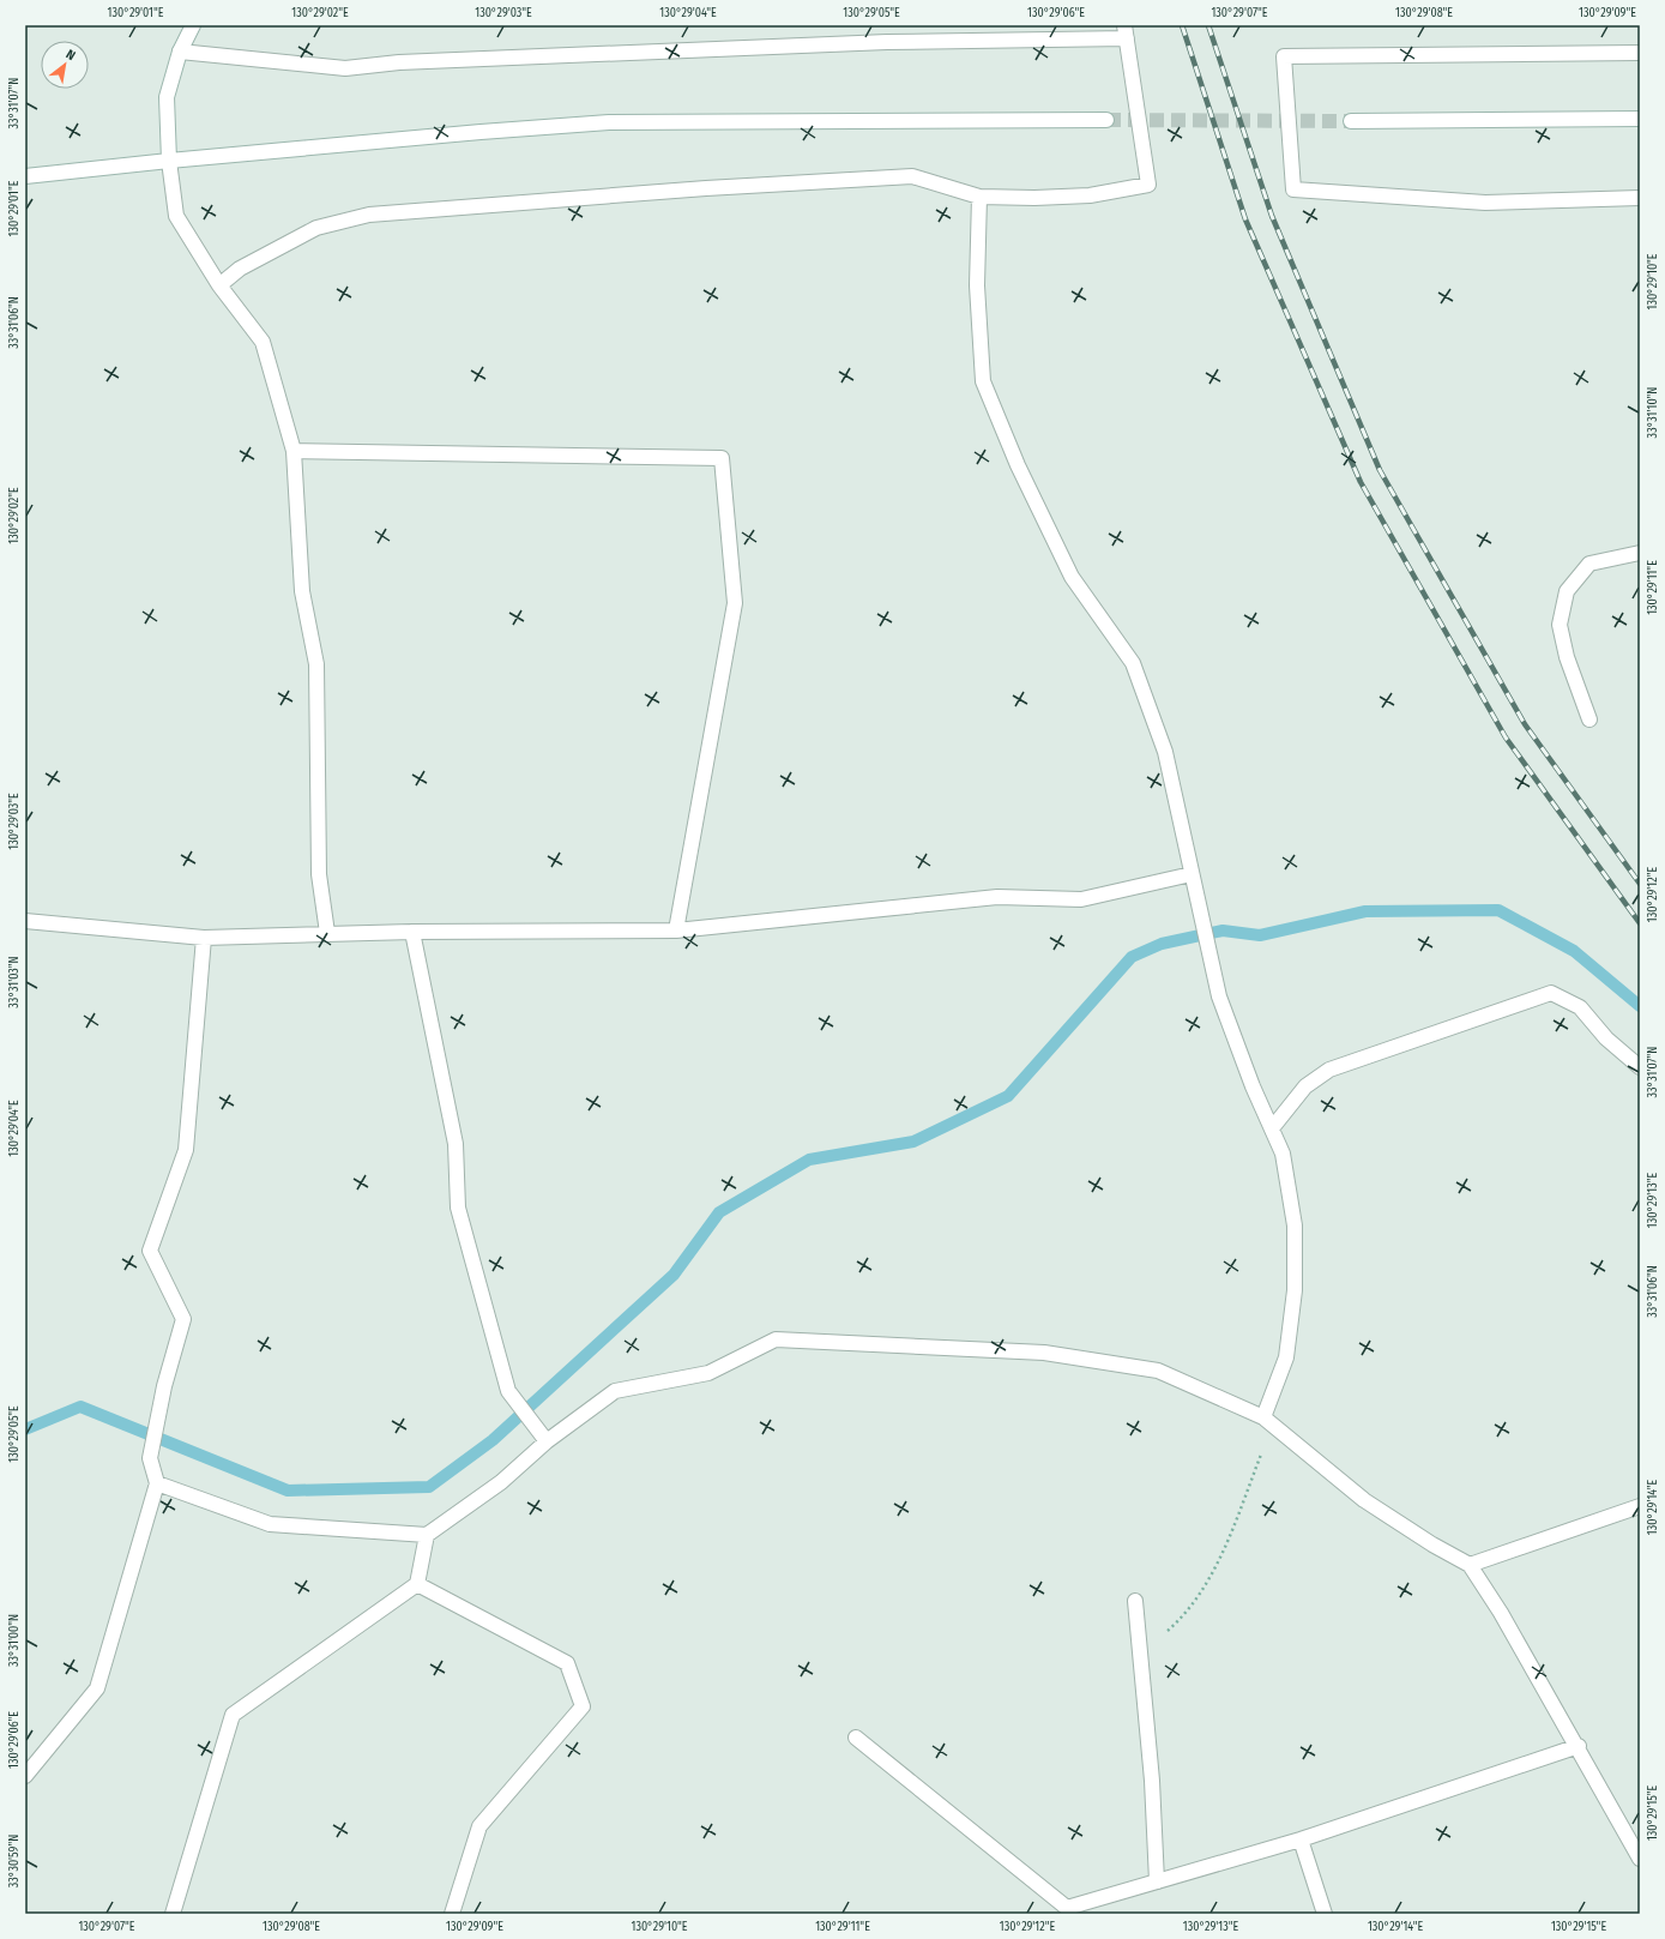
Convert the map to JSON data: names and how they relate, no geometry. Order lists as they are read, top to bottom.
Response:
{
  "north": "top right",
  "coordinates": [
    "130°29'01\"E",
    "130°29'02\"E",
    "130°29'03\"E",
    "130°29'04\"E",
    "130°29'05\"E",
    "130°29'06\"E",
    "130°29'07\"E",
    "130°29'08\"E",
    "130°29'09\"E",
    "33°31'07\"N",
    "130°29'10\"E",
    "33°31'06\"N",
    "33°31'10\"N",
    "130°29'11\"E",
    "130°29'12\"E",
    "33°31'03\"N",
    "130°29'13\"E",
    "130°29'14\"E",
    "33°31'00\"N",
    "130°29'15\"E",
    "33°30'59\"N"
  ]
}
